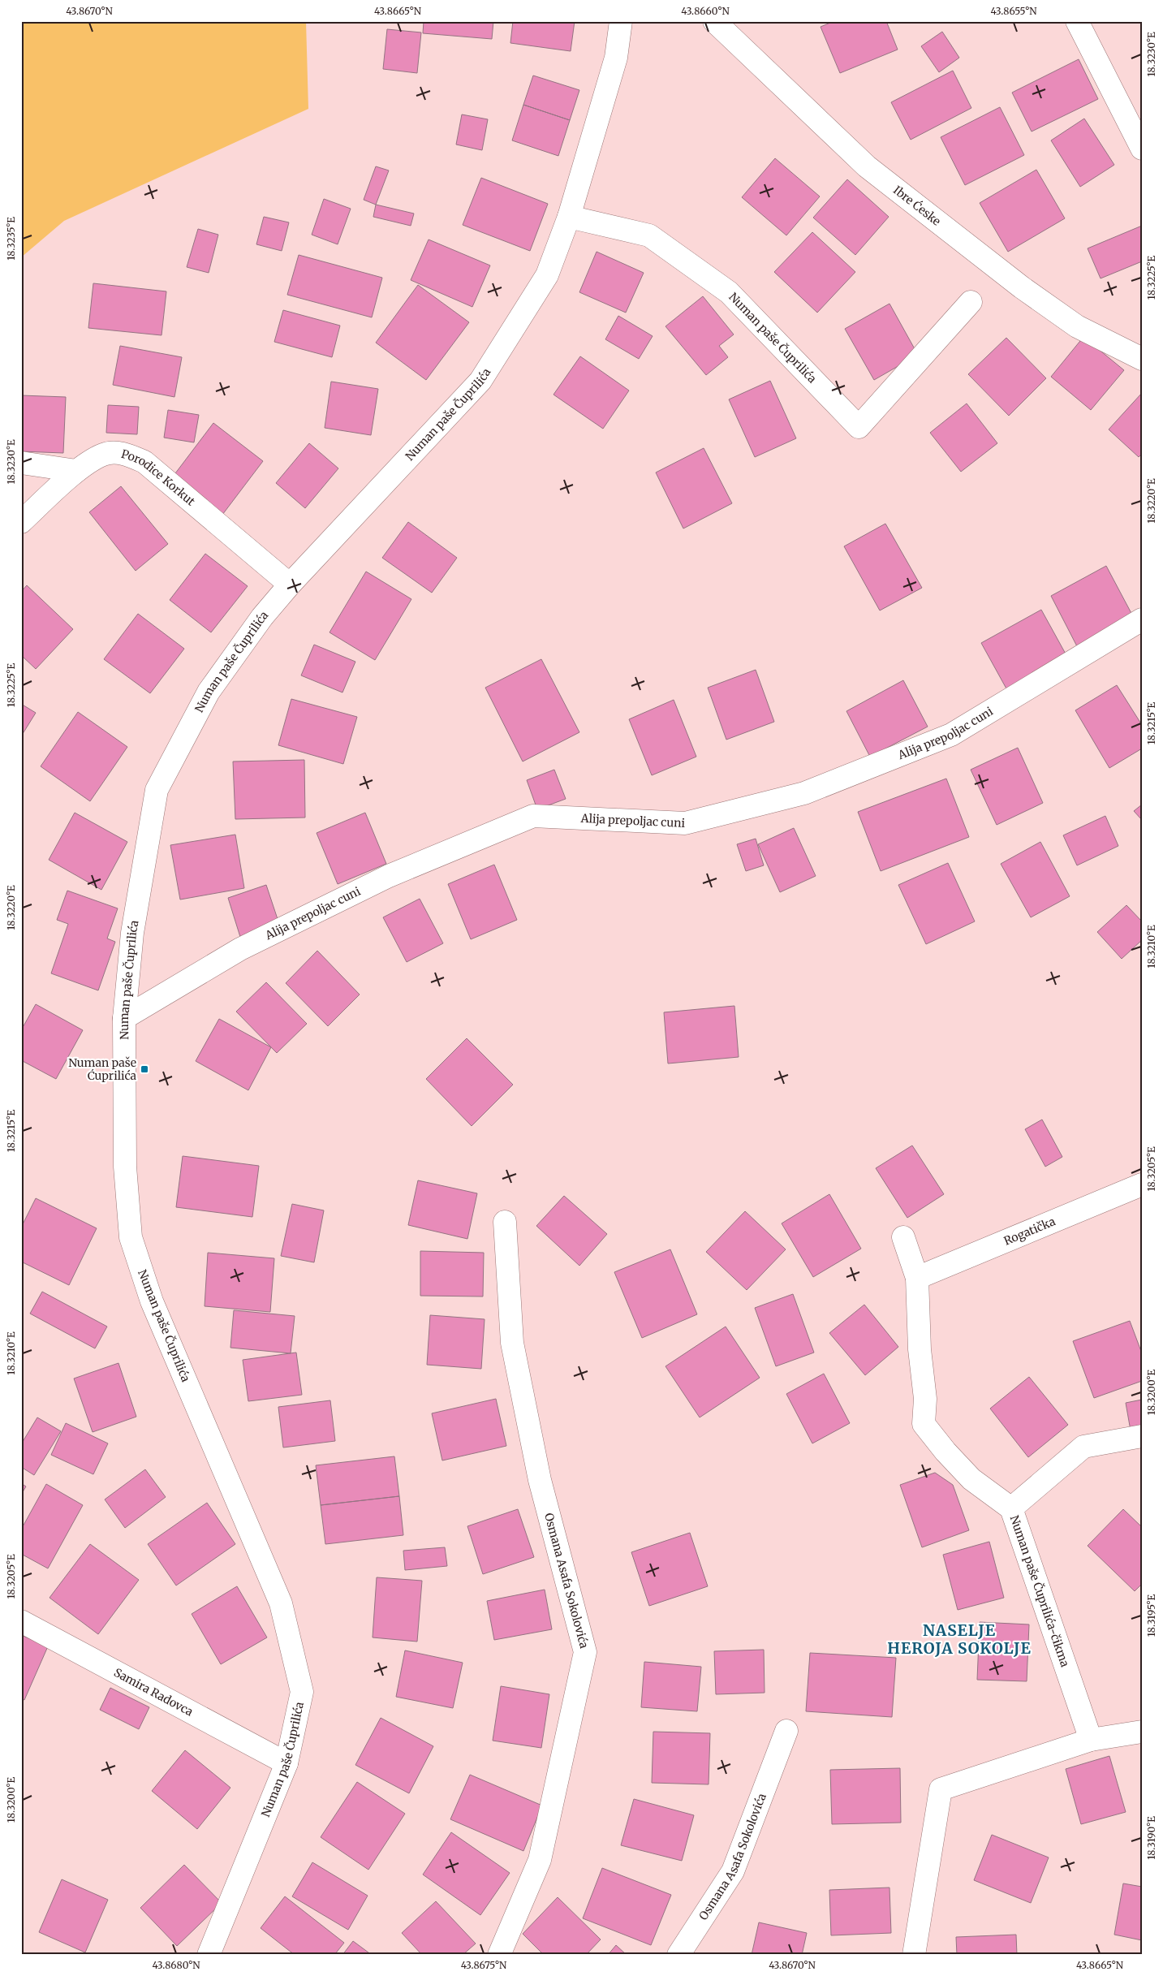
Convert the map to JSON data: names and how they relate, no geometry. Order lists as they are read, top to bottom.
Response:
{
  "streets": {
    "street": [
      "Ibre Ćeske",
      "Numan paše Čuprilića",
      "Porodice Korkut",
      "Alija prepoljac cuni",
      "Rogatička",
      "Osmana Asafa Sokolovića",
      "Numan paše Čuprilića-čikma",
      "Samira Radovca"
    ]
  },
  "crossings": [
    ["Numan paše Čuprilića", "Porodice Korkut"],
    ["Numan paše Čuprilića", "Alija prepoljac cuni"],
    ["Numan paše Čuprilića", "Samira Radovca"],
    ["Rogatička", "Numan paše Čuprilića-čikma"]
  ],
  "districts": ["NASELJE HEROJA SOKOLJE"],
  "places": {
    "transit": ["Numan paše Ćuprilića"]
  },
  "coordinates": [
    "43.8670°N",
    "43.8665°N",
    "43.8660°N",
    "43.8655°N",
    "18.3230°E",
    "18.3235°E",
    "18.3225°E",
    "18.3220°E",
    "18.3215°E",
    "18.3210°E",
    "18.3205°E",
    "18.3200°E",
    "18.3195°E",
    "18.3190°E",
    "43.8680°N",
    "43.8675°N"
  ]
}
